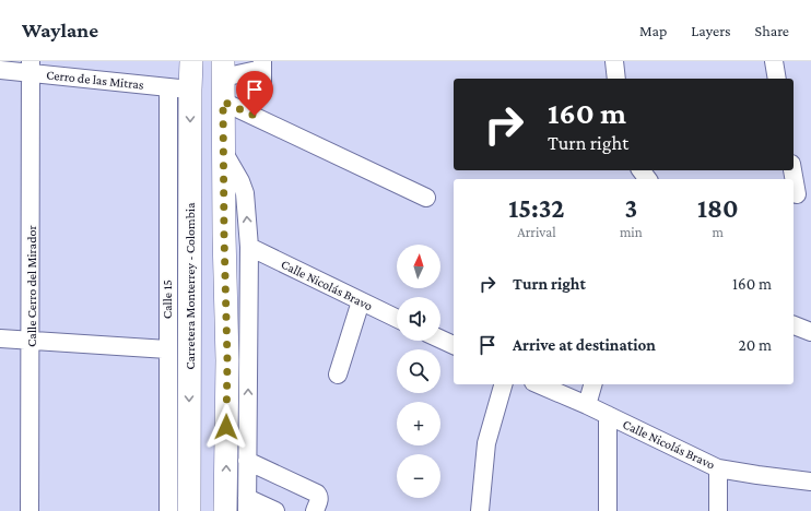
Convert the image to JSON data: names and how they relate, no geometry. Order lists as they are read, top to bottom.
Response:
{
  "streets": {
    "main road": ["Carretera Monterrey - Colombia"],
    "street": [
      "Cerro de las Mitras",
      "Calle Nicolás Bravo",
      "Calle Cerro del Mirador",
      "Calle 15"
    ]
  },
  "crossings": [
    ["Cerro de las Mitras", "Calle Cerro del Mirador"],
    ["Cerro de las Mitras", "Carretera Monterrey - Colombia"],
    ["Cerro de las Mitras", "Calle 15"],
    ["Carretera Monterrey - Colombia", "Calle 15"]
  ],
  "north": "top",
  "page": {
    "header": "Waylane",
    "nav": ["Map", "Layers", "Share"],
    "turn": ["160 m", "Turn right"],
    "eta": [
      "15:32",
      "Arrival",
      "3",
      "min",
      "180",
      "m"
    ],
    "map_buttons": ["+", "−"],
    "list": [
      {
        "name": "Turn right",
        "value": "160 m"
      },
      {
        "name": "Arrive at destination",
        "value": "20 m"
      }
    ]
  }
}
